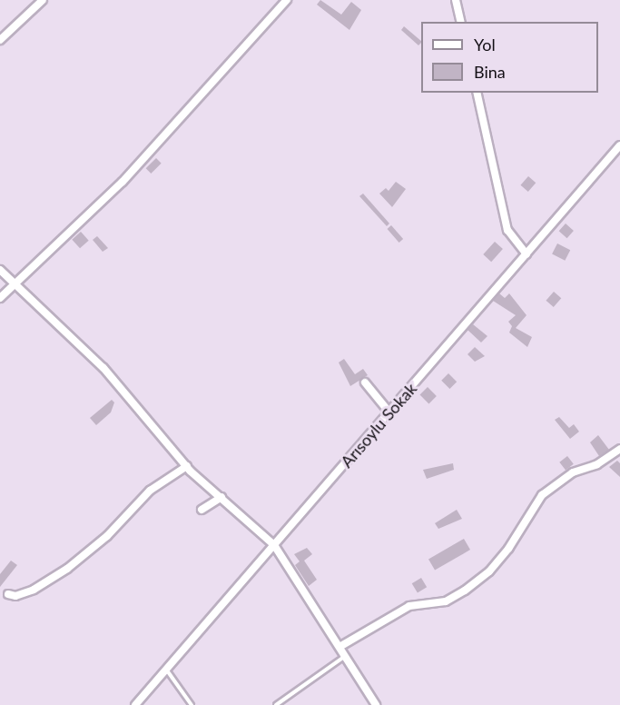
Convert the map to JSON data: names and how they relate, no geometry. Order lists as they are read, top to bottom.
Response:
{
  "streets": {
    "street": ["Arısoylu Sokak"]
  },
  "legend": ["Yol", "Bina"]
}
